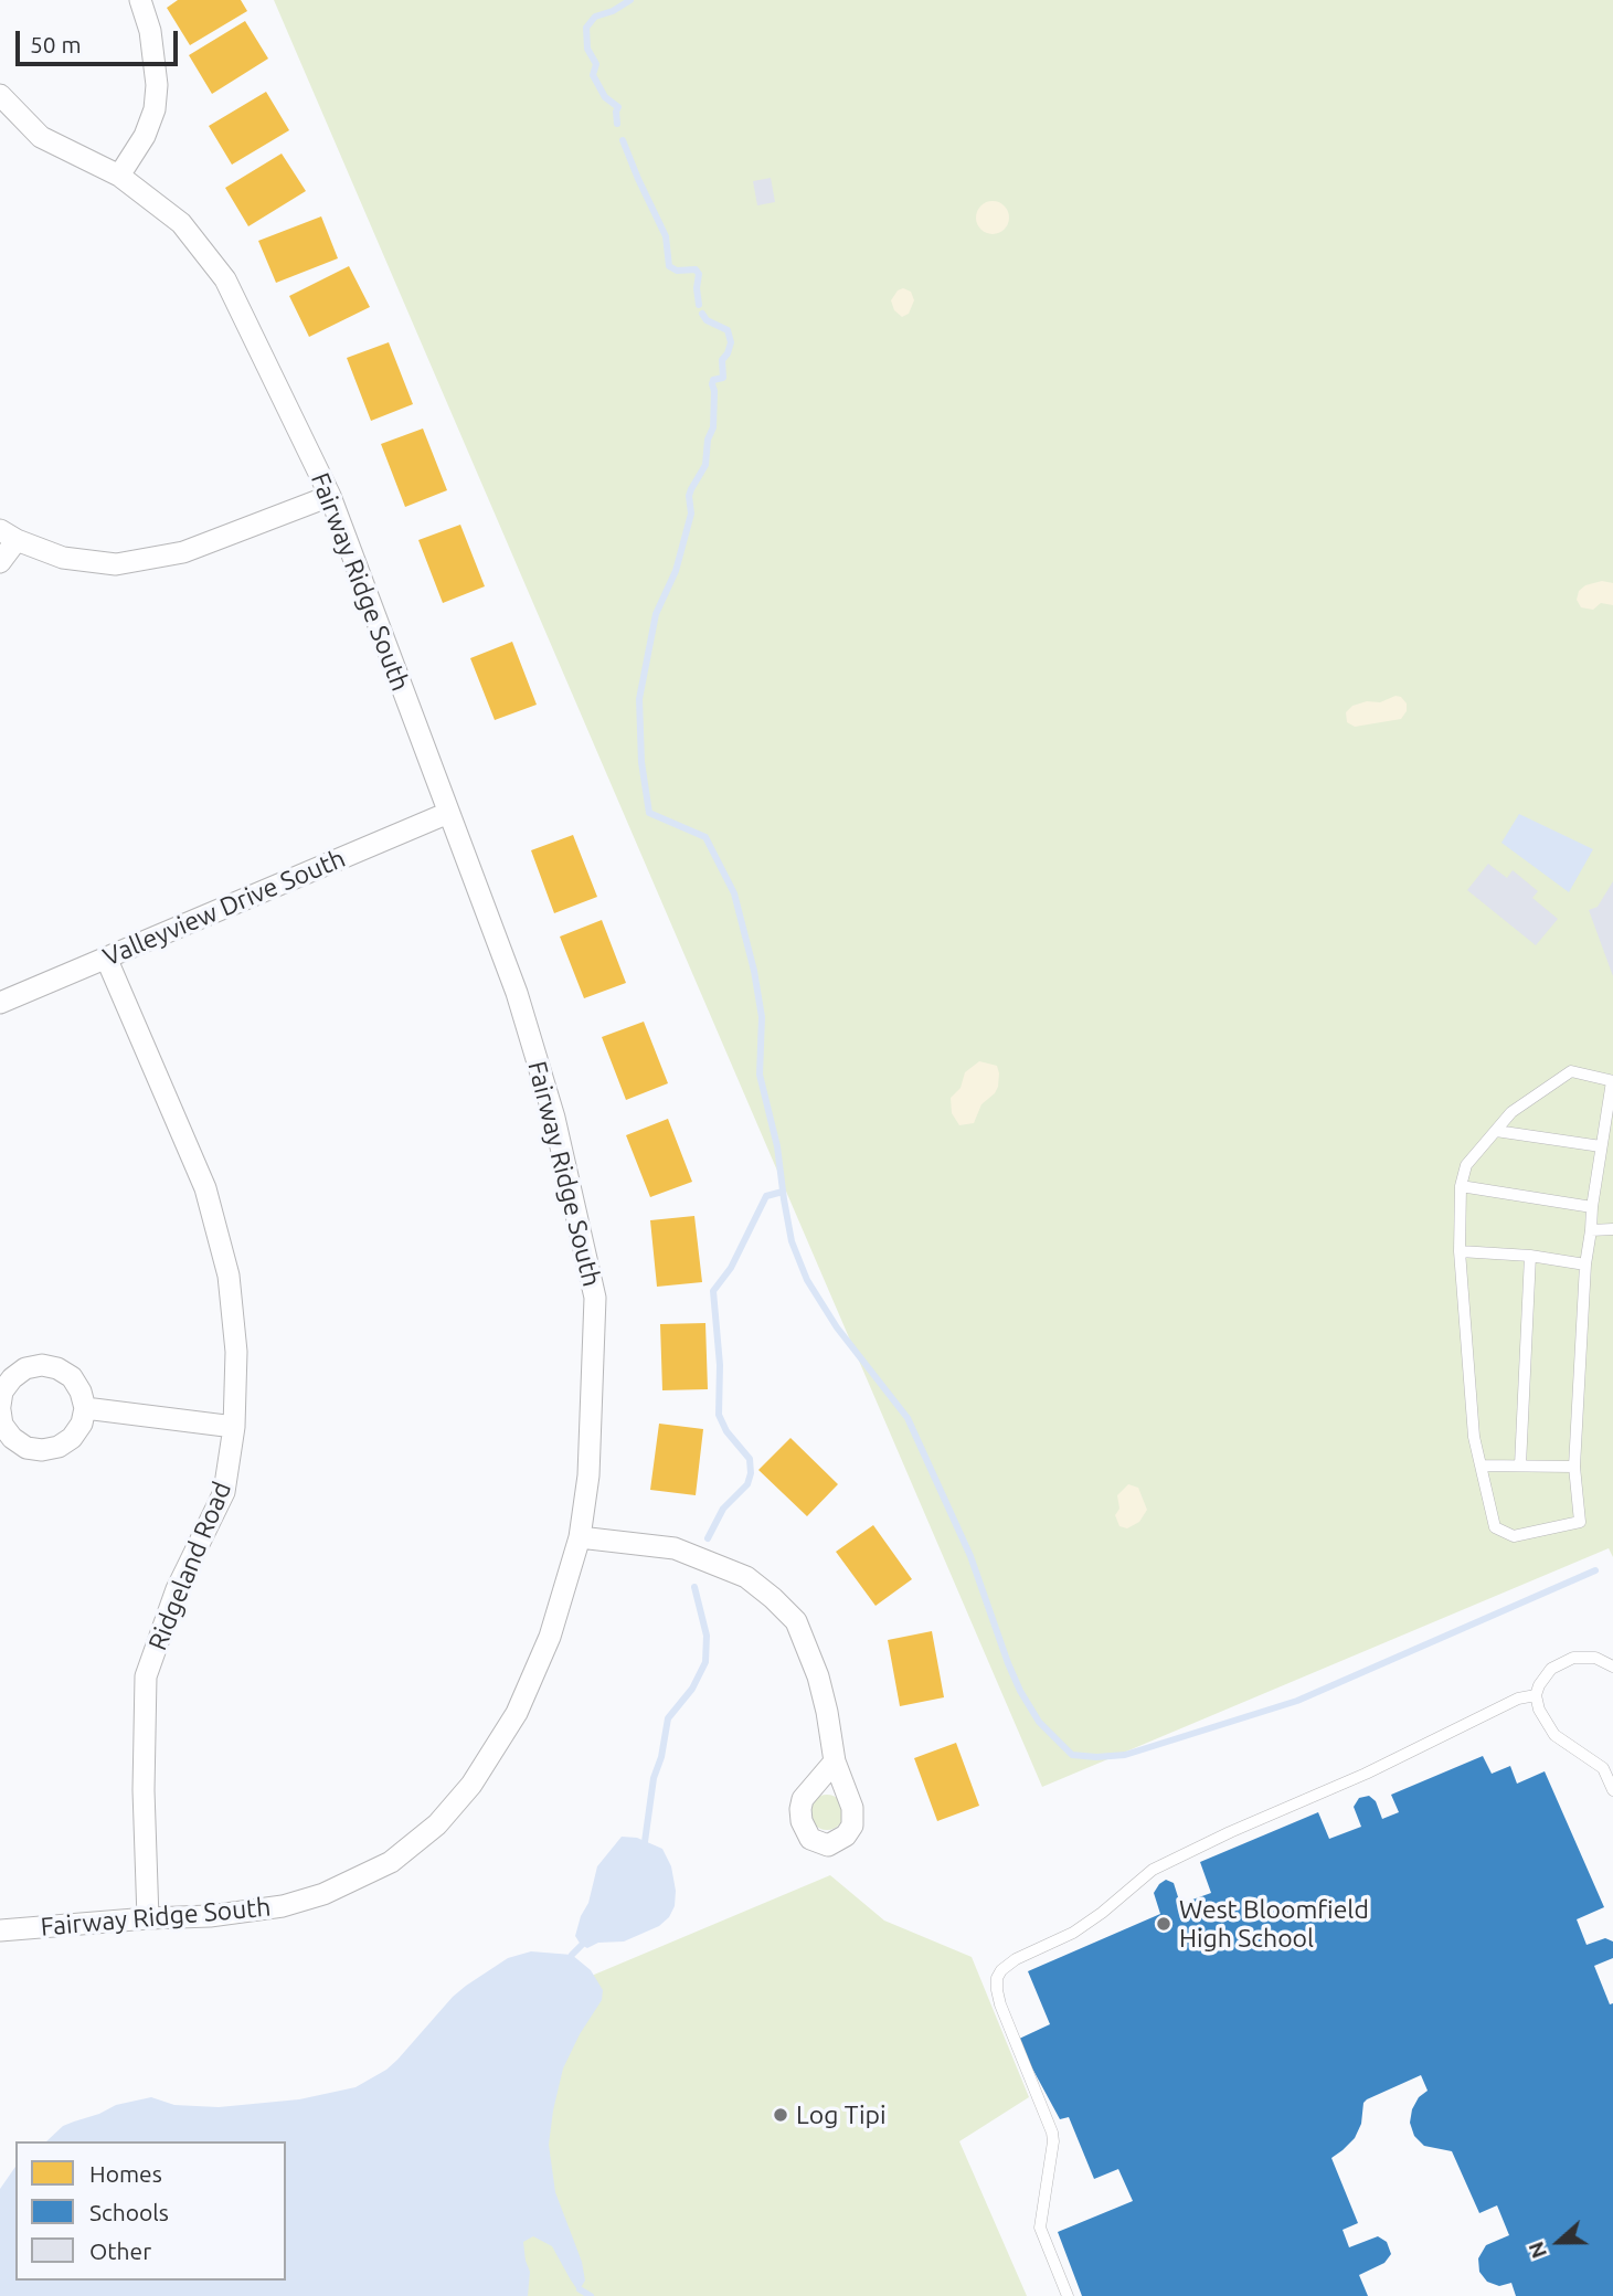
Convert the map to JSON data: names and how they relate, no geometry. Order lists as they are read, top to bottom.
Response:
{
  "streets": {
    "street": ["Fairway Ridge South", "Valleyview Drive South", "Ridgeland Road"]
  },
  "crossings": [
    ["Fairway Ridge South", "Valleyview Drive South"],
    ["Fairway Ridge South", "Ridgeland Road"],
    ["Valleyview Drive South", "Ridgeland Road"]
  ],
  "places": ["West Bloomfield High School", "Log Tipi"],
  "legend": ["Homes", "Schools", "Other"],
  "scale_bar": "50 m",
  "north": "left"
}
